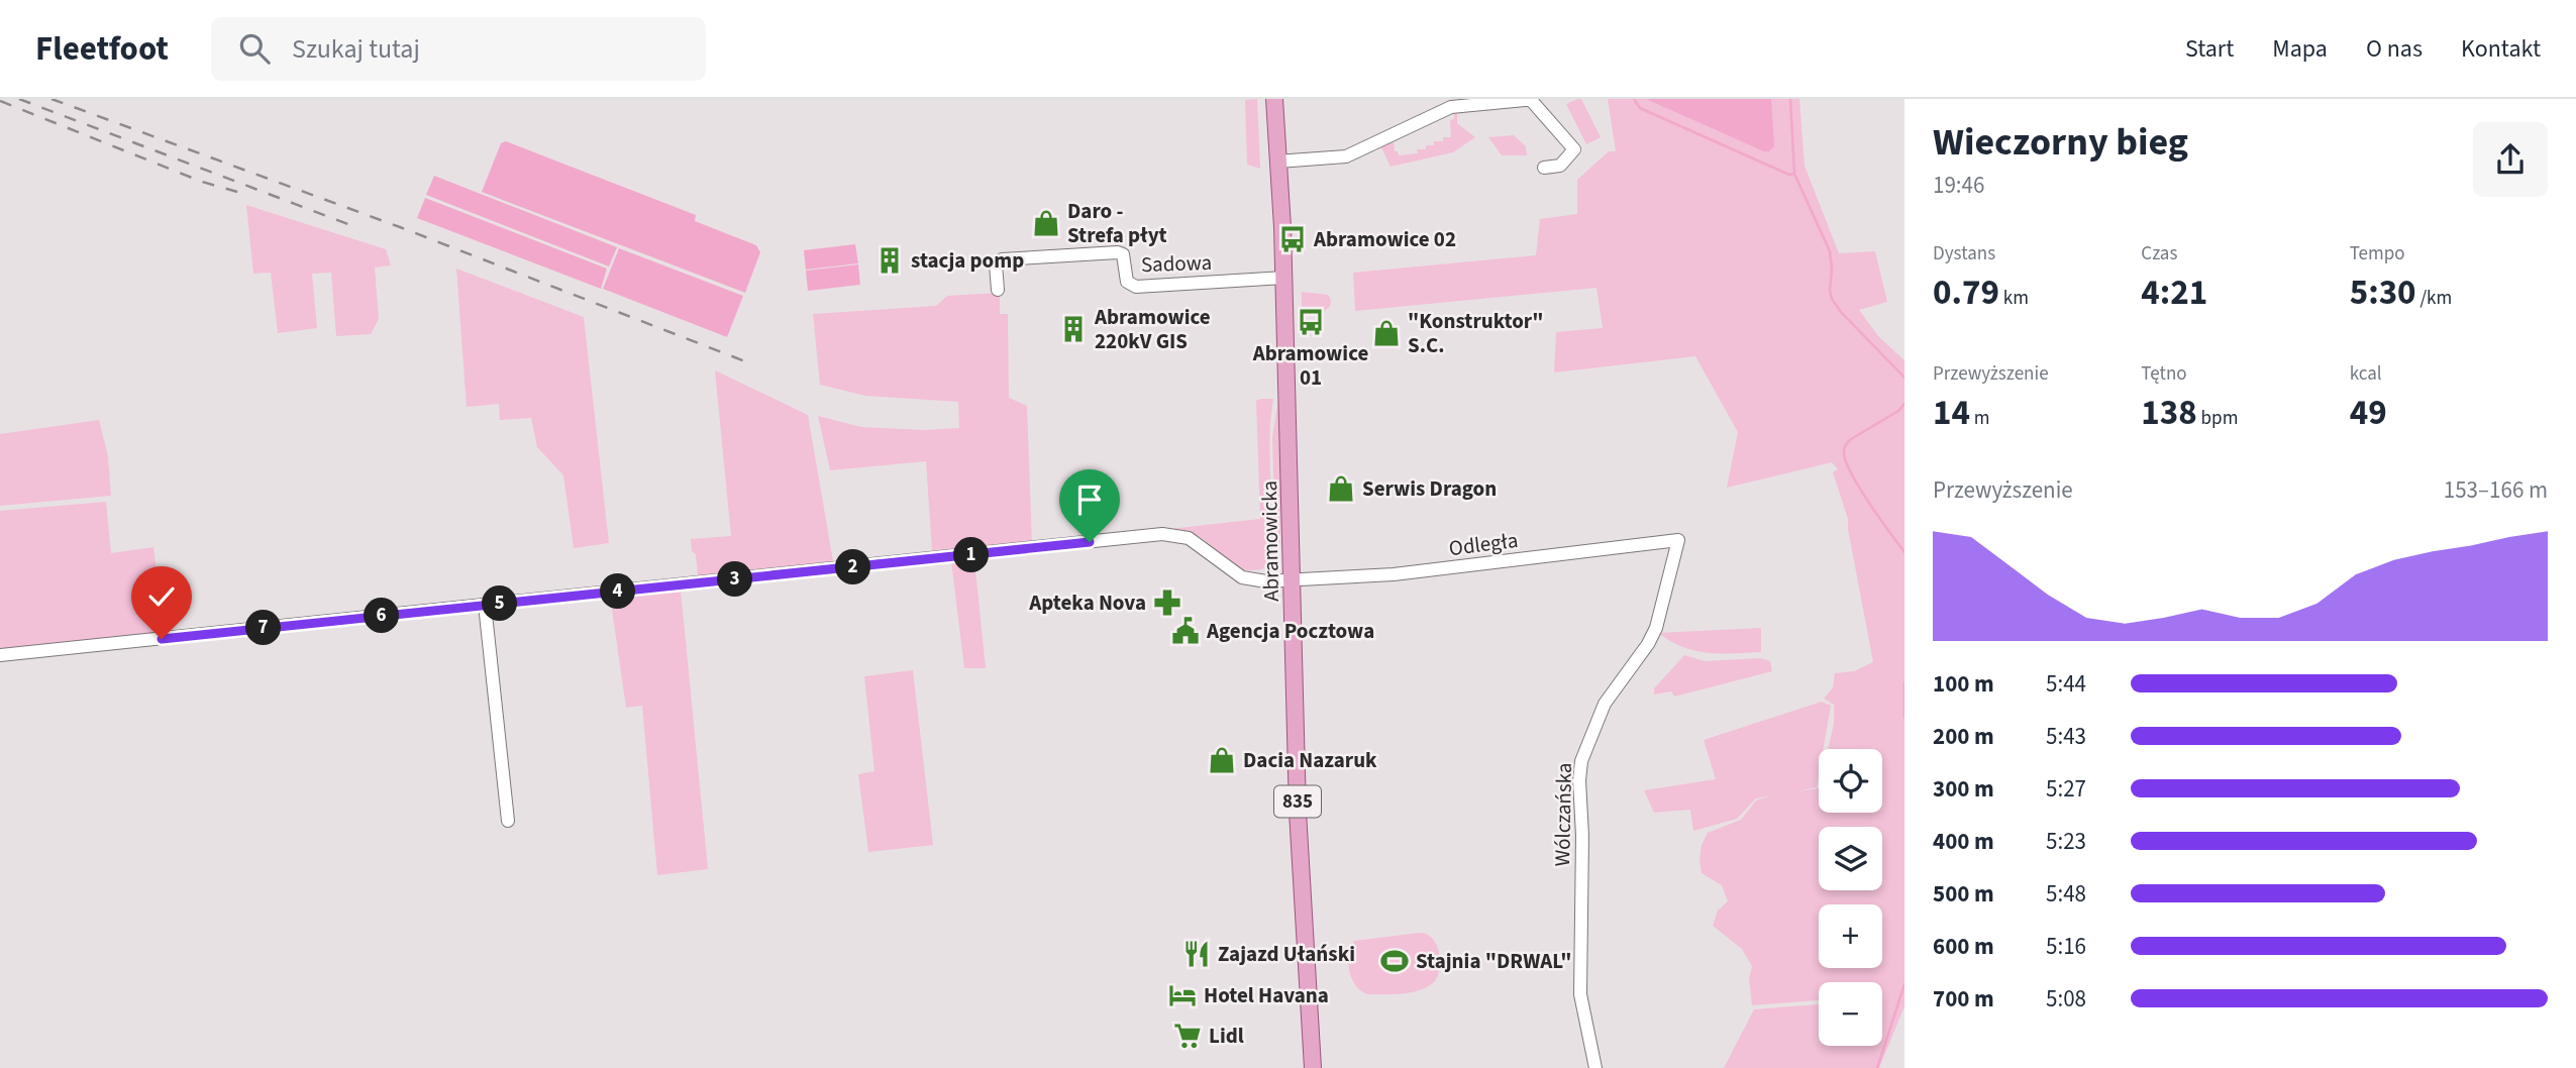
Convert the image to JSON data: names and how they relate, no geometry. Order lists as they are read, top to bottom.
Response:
{
  "streets": {
    "main road": ["Abramowicka", "835"],
    "street": ["Sadowa", "Odległa", "Wólczańska"]
  },
  "crossings": [
    ["Sadowa", "Abramowicka"],
    ["Abramowicka", "Odległa"],
    ["Odległa", "Wólczańska"]
  ],
  "places": {
    "shop": [
      "Daro - Strefa płyt",
      "\"Konstruktor\" S.C.",
      "Serwis Dragon",
      "Dacia Nazaruk"
    ],
    "bus stop": ["Abramowice 02", "Abramowice 01"],
    "building": ["stacja pomp", "Abramowice 220kV GIS"],
    "pharmacy": ["Apteka Nova"],
    "public building": ["Agencja Pocztowa"],
    "restaurant": ["Zajazd Ułański"],
    "sports": ["Stajnia \"DRWAL\""],
    "hotel": ["Hotel Havana"],
    "supermarket": ["Lidl"]
  },
  "page": {
    "header": "Fleetfoot",
    "search": "Szukaj tutaj",
    "nav": [
      "Start",
      "Mapa",
      "O nas",
      "Kontakt"
    ],
    "heading": ["Wieczorny bieg", "19:46"],
    "stats": [
      ["Dystans", "0.79 km"],
      ["Czas", "4:21"],
      ["Tempo", "5:30 /km"],
      ["Przewyższenie", "14 m"],
      ["Tętno", "138 bpm"],
      ["kcal", "49"]
    ],
    "chart": ["Przewyższenie", "153–166 m"],
    "pins": [
      "1",
      "2",
      "3",
      "4",
      "5",
      "6",
      "7"
    ],
    "list": [
      {
        "name": "100 m",
        "note": "5:44"
      },
      {
        "name": "200 m",
        "note": "5:43"
      },
      {
        "name": "300 m",
        "note": "5:27"
      },
      {
        "name": "400 m",
        "note": "5:23"
      },
      {
        "name": "500 m",
        "note": "5:48"
      },
      {
        "name": "600 m",
        "note": "5:16"
      },
      {
        "name": "700 m",
        "note": "5:08"
      }
    ],
    "map_buttons": ["+", "−"]
  }
}
